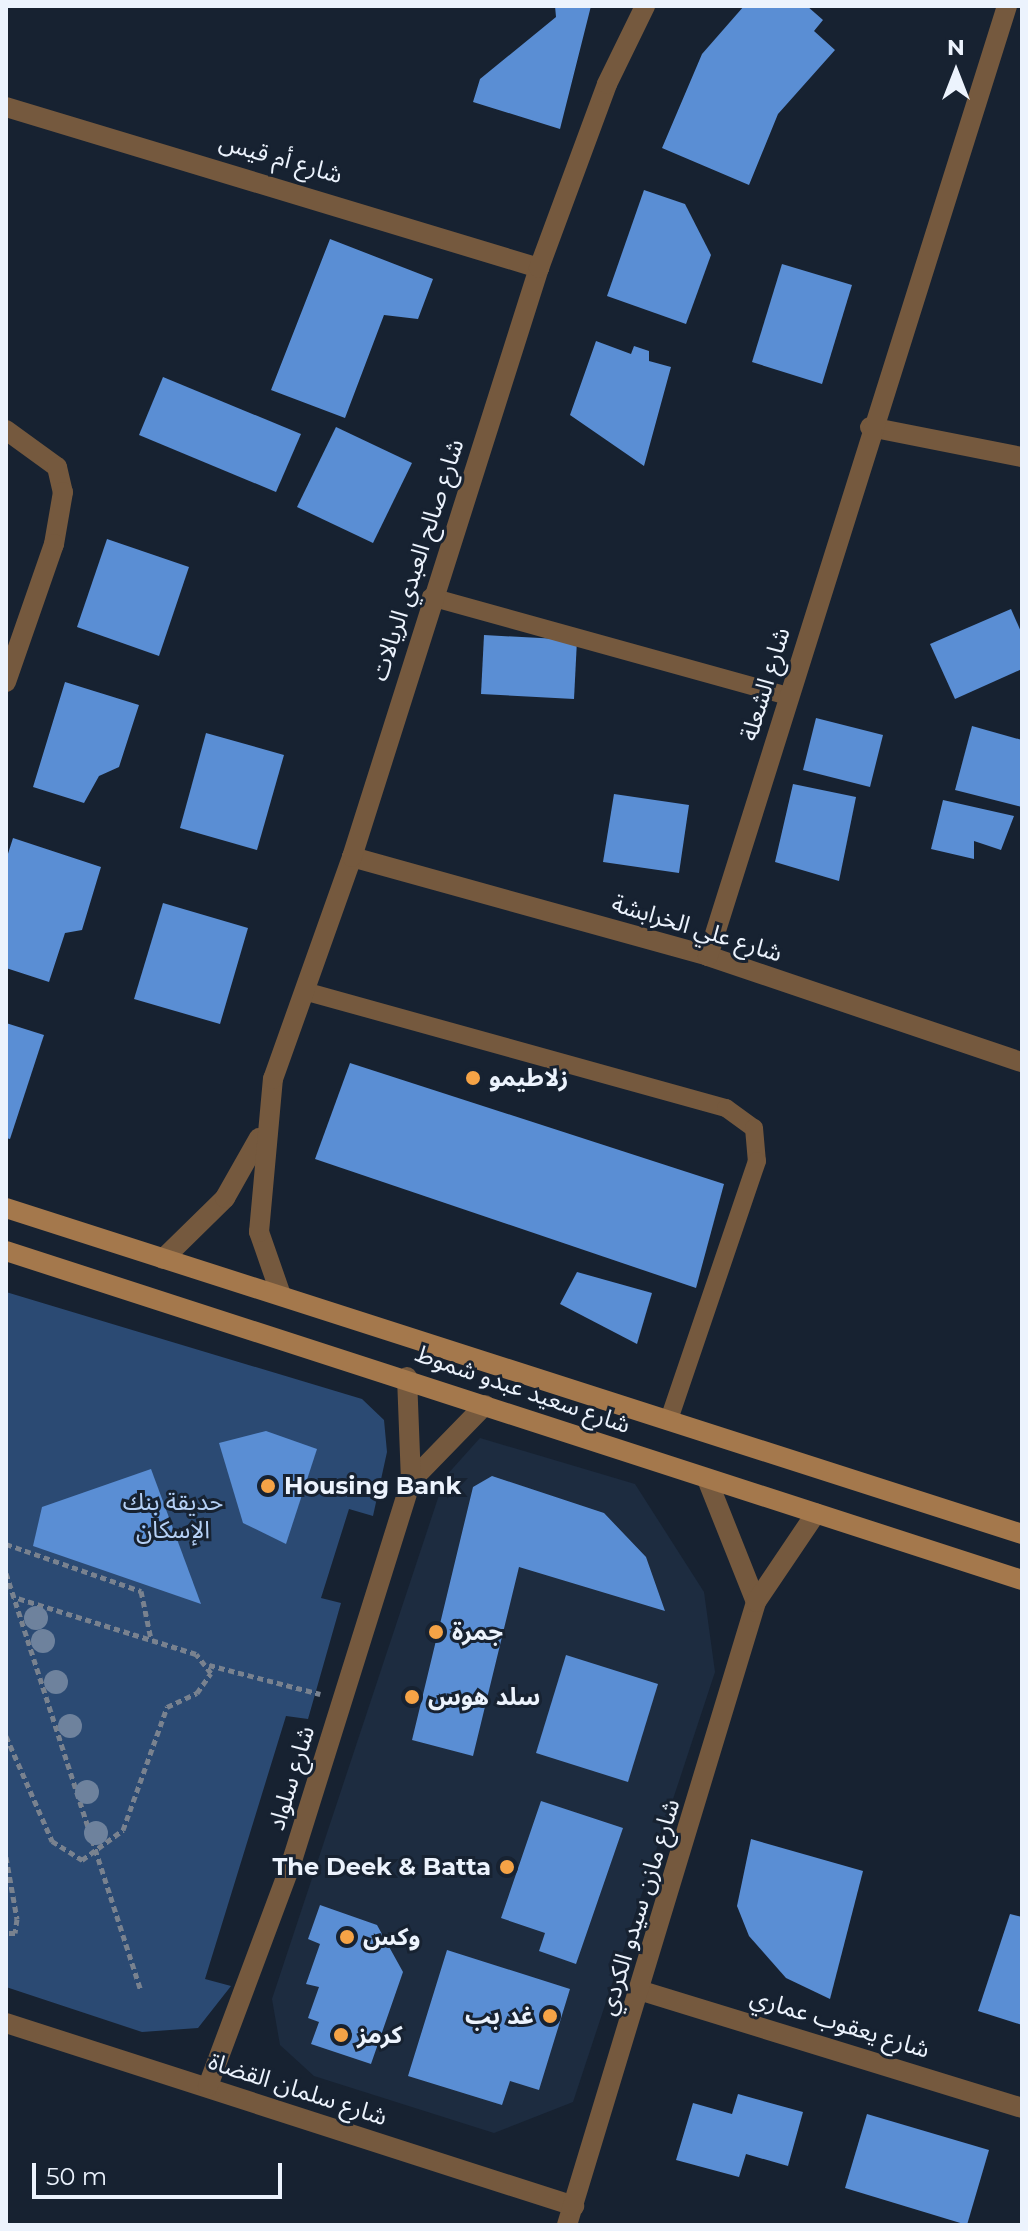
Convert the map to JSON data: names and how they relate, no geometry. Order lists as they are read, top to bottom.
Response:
{
  "streets": {
    "main road": ["شارع سعيد عبدو شموط"],
    "street": [
      "شارع أم قيس",
      "شارع صالح العبدي الريالات",
      "شارع الشعلة",
      "شارع علي الخرابشة",
      "شارع سلواد",
      "شارع مازن سيدو الكردي",
      "شارع يعقوب عماري",
      "شارع سلمان القضاة"
    ]
  },
  "crossings": [
    ["شارع أم قيس", "شارع صالح العبدي الريالات"],
    ["شارع صالح العبدي الريالات", "شارع علي الخرابشة"],
    ["شارع صالح العبدي الريالات", "شارع سعيد عبدو شموط"],
    ["شارع الشعلة", "شارع علي الخرابشة"],
    ["شارع سعيد عبدو شموط", "شارع سلواد"],
    ["شارع سعيد عبدو شموط", "شارع مازن سيدو الكردي"],
    ["شارع سلواد", "شارع سلمان القضاة"],
    ["شارع مازن سيدو الكردي", "شارع يعقوب عماري"],
    ["شارع مازن سيدو الكردي", "شارع سلمان القضاة"]
  ],
  "parks": ["حديقة بنك الإسكان"],
  "places": [
    "زلاطيمو",
    "Housing Bank",
    "جمرة",
    "سلد هوس",
    "The Deek & Batta",
    "وكس",
    "غد بب",
    "كرمز"
  ],
  "scale_bar": "50 m",
  "north": "top"
}
